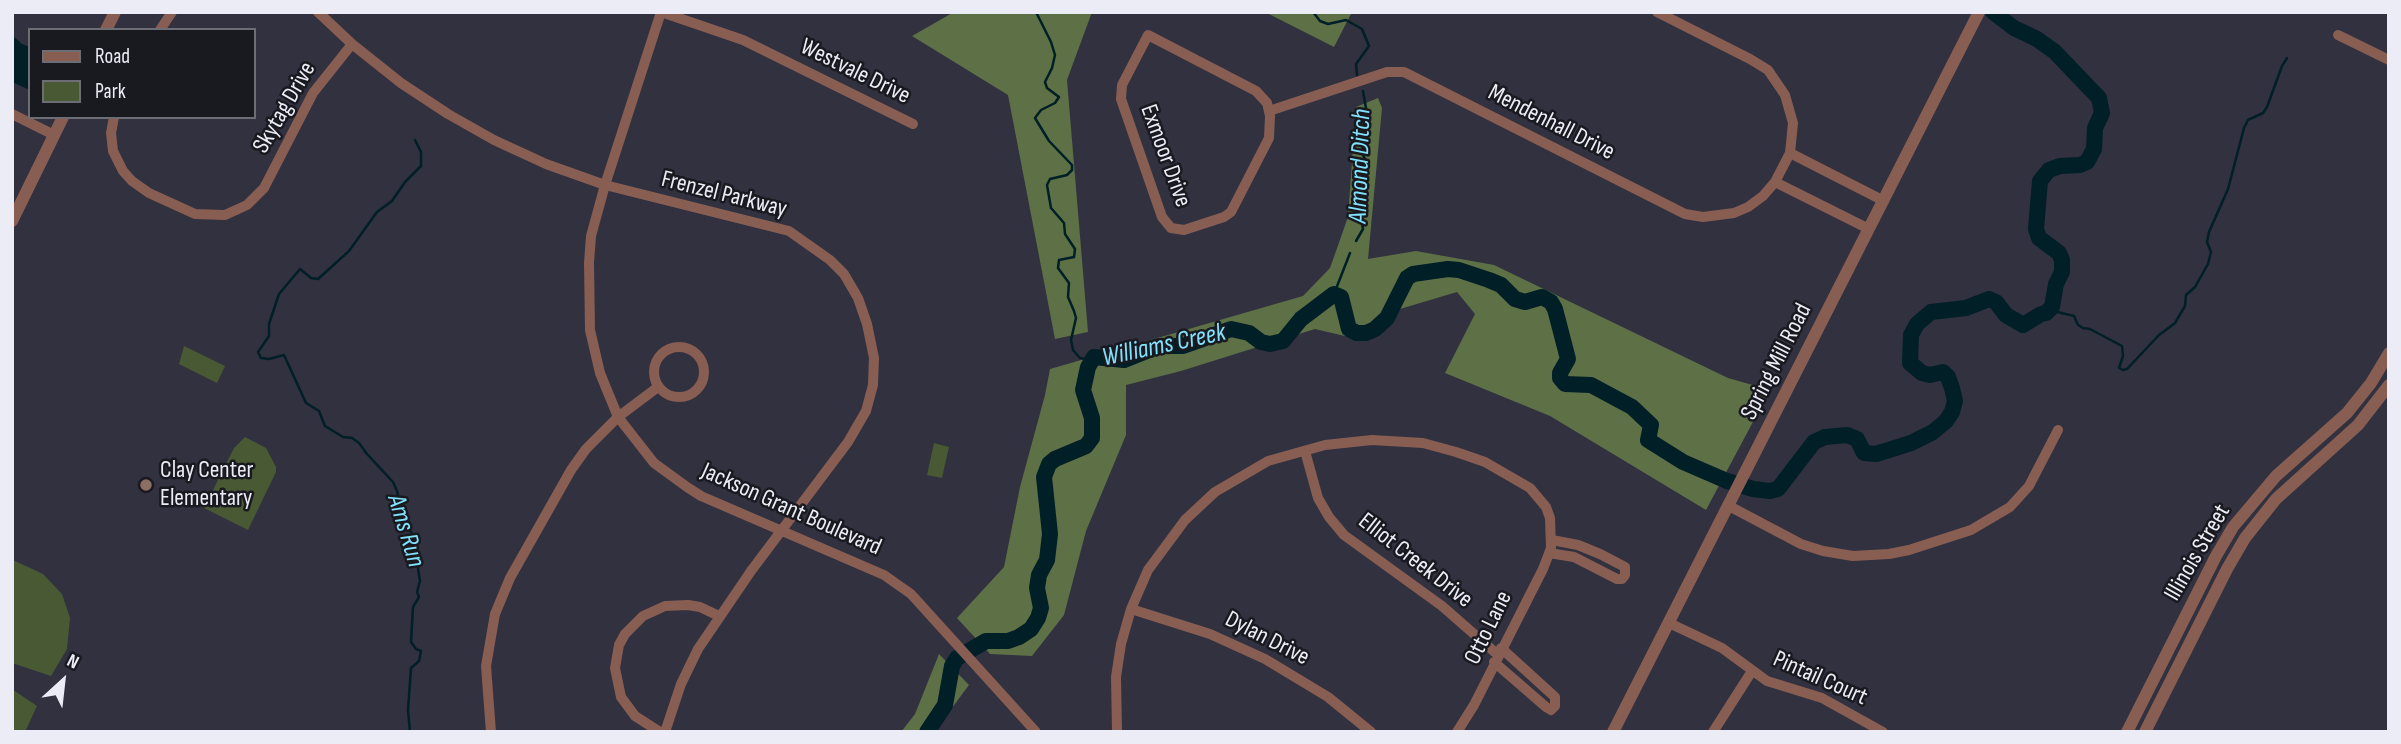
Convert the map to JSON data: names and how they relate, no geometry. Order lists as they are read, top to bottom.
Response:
{
  "streets": {
    "street": [
      "Westvale Drive",
      "Skytag Drive",
      "Mendenhall Drive",
      "Exmoor Drive",
      "Frenzel Parkway",
      "Spring Mill Road",
      "Jackson Grant Boulevard",
      "Illinois Street",
      "Elliot Creek Drive",
      "Otto Lane",
      "Dylan Drive",
      "Pintail Court"
    ]
  },
  "crossings": [
    ["Westvale Drive", "Jackson Grant Boulevard"],
    ["Skytag Drive", "Frenzel Parkway"],
    ["Mendenhall Drive", "Exmoor Drive"],
    ["Frenzel Parkway", "Jackson Grant Boulevard"],
    ["Spring Mill Road", "Pintail Court"],
    ["Elliot Creek Drive", "Otto Lane"]
  ],
  "water": ["Almond Ditch", "Williams Creek", "Ams Run"],
  "places": ["Clay Center Elementary"],
  "legend": ["Road", "Park"],
  "north": "top right"
}
